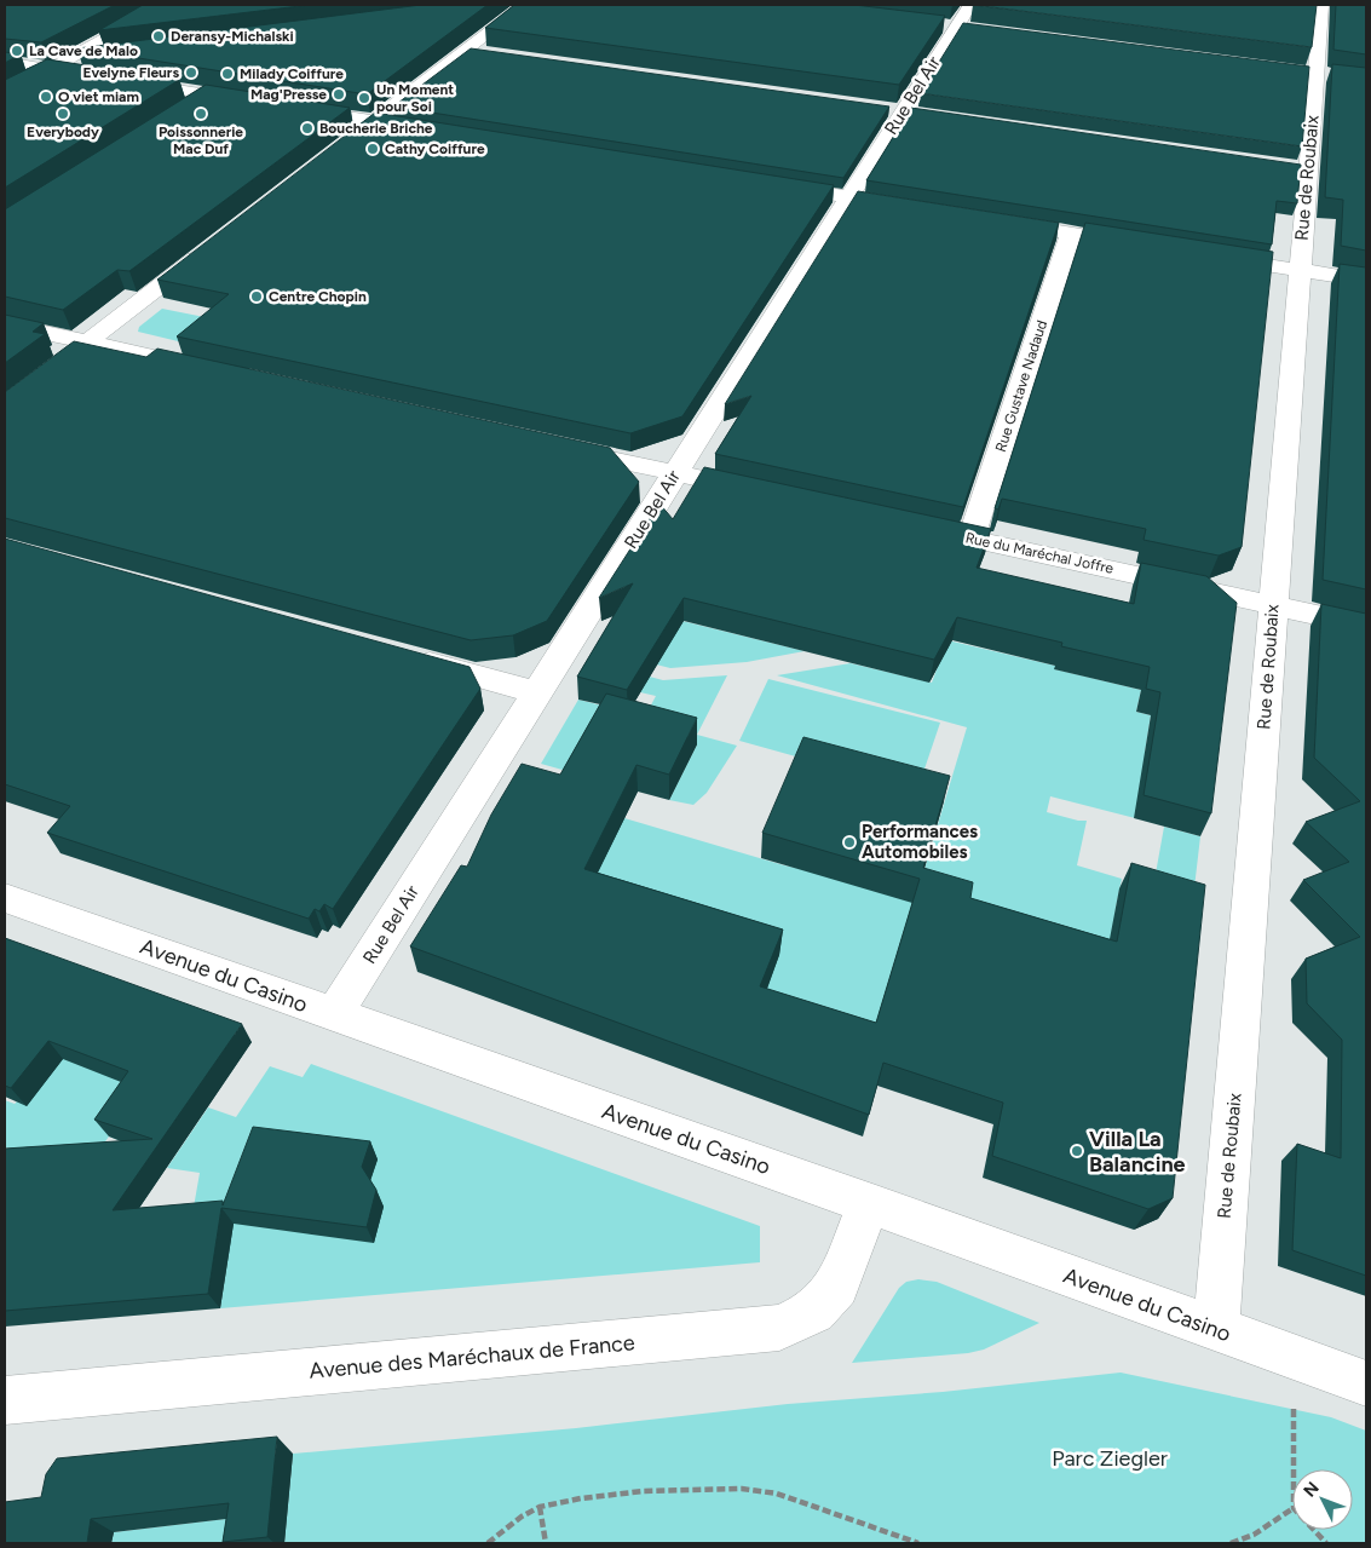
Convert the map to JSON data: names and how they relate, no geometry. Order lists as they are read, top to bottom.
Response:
{
  "streets": {
    "street": [
      "Rue Bel Air",
      "Rue de Roubaix",
      "Rue Gustave Nadaud",
      "Rue du Maréchal Joffre",
      "Avenue du Casino",
      "Avenue des Maréchaux de France"
    ]
  },
  "crossings": [
    ["Rue Bel Air", "Avenue du Casino"],
    ["Rue de Roubaix", "Rue du Maréchal Joffre"],
    ["Rue de Roubaix", "Avenue du Casino"],
    ["Rue Gustave Nadaud", "Rue du Maréchal Joffre"],
    ["Avenue du Casino", "Avenue des Maréchaux de France"]
  ],
  "parks": ["Parc Ziegler"],
  "places": [
    "Deransy-Michalski",
    "La Cave de Malo",
    "Evelyne Fleurs",
    "Milady Coiffure",
    "Mag'Presse",
    "O viet miam",
    "Un Moment pour Soi",
    "Everybody",
    "Poissonnerie Mac Duf",
    "Boucherie Briche",
    "Cathy Coiffure",
    "Centre Chopin",
    "Performances Automobiles",
    "Villa La Balancine"
  ],
  "north": "top left"
}
